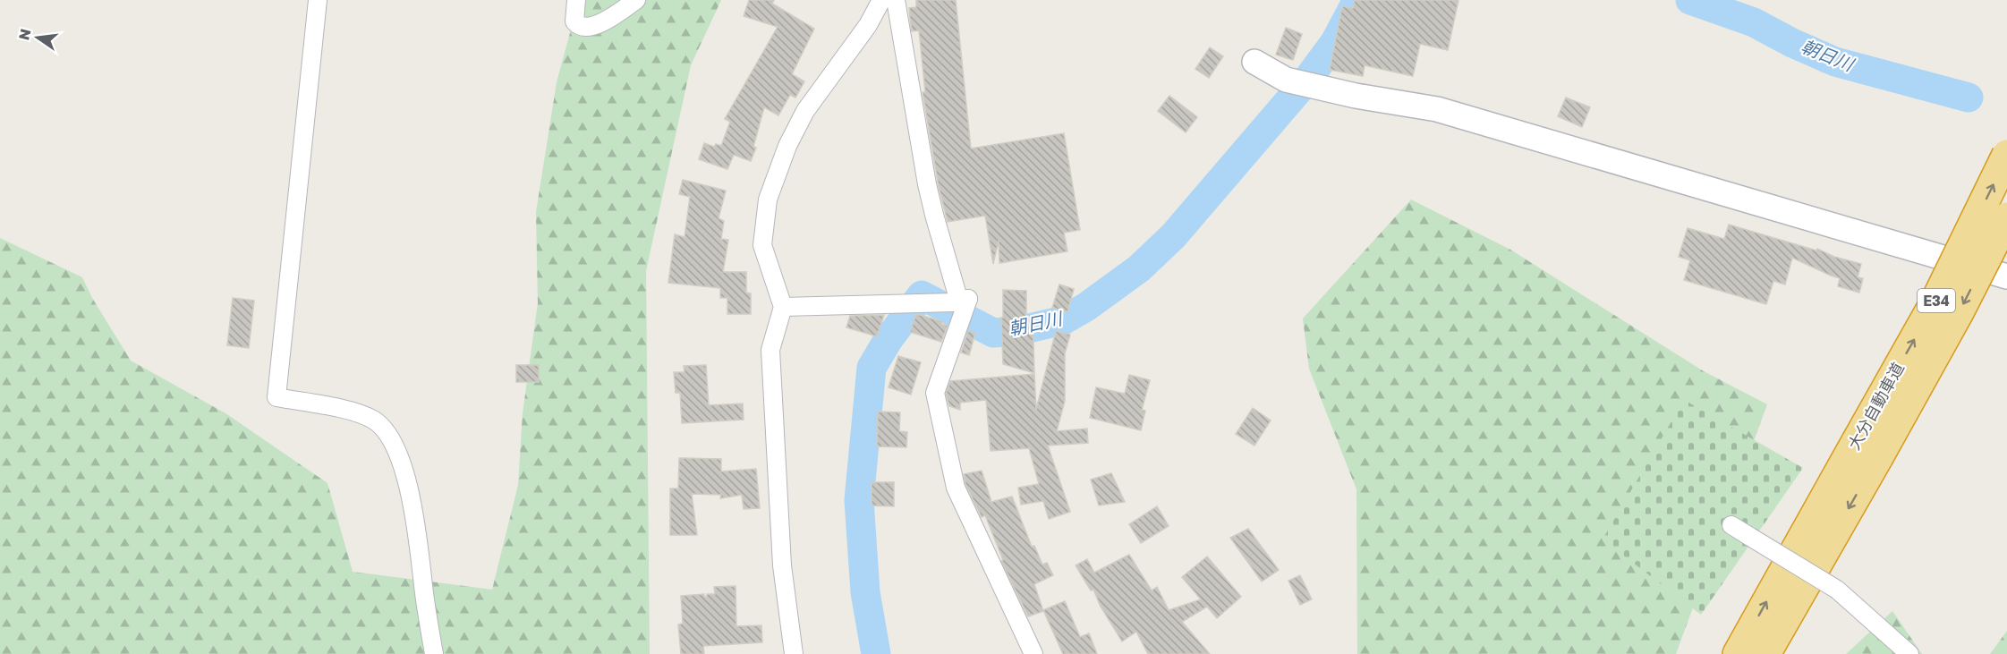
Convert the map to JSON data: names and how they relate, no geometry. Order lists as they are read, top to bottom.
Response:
{
  "streets": {
    "highway": ["E34", "大分自動車道"]
  },
  "water": ["朝日川"],
  "north": "left"
}
